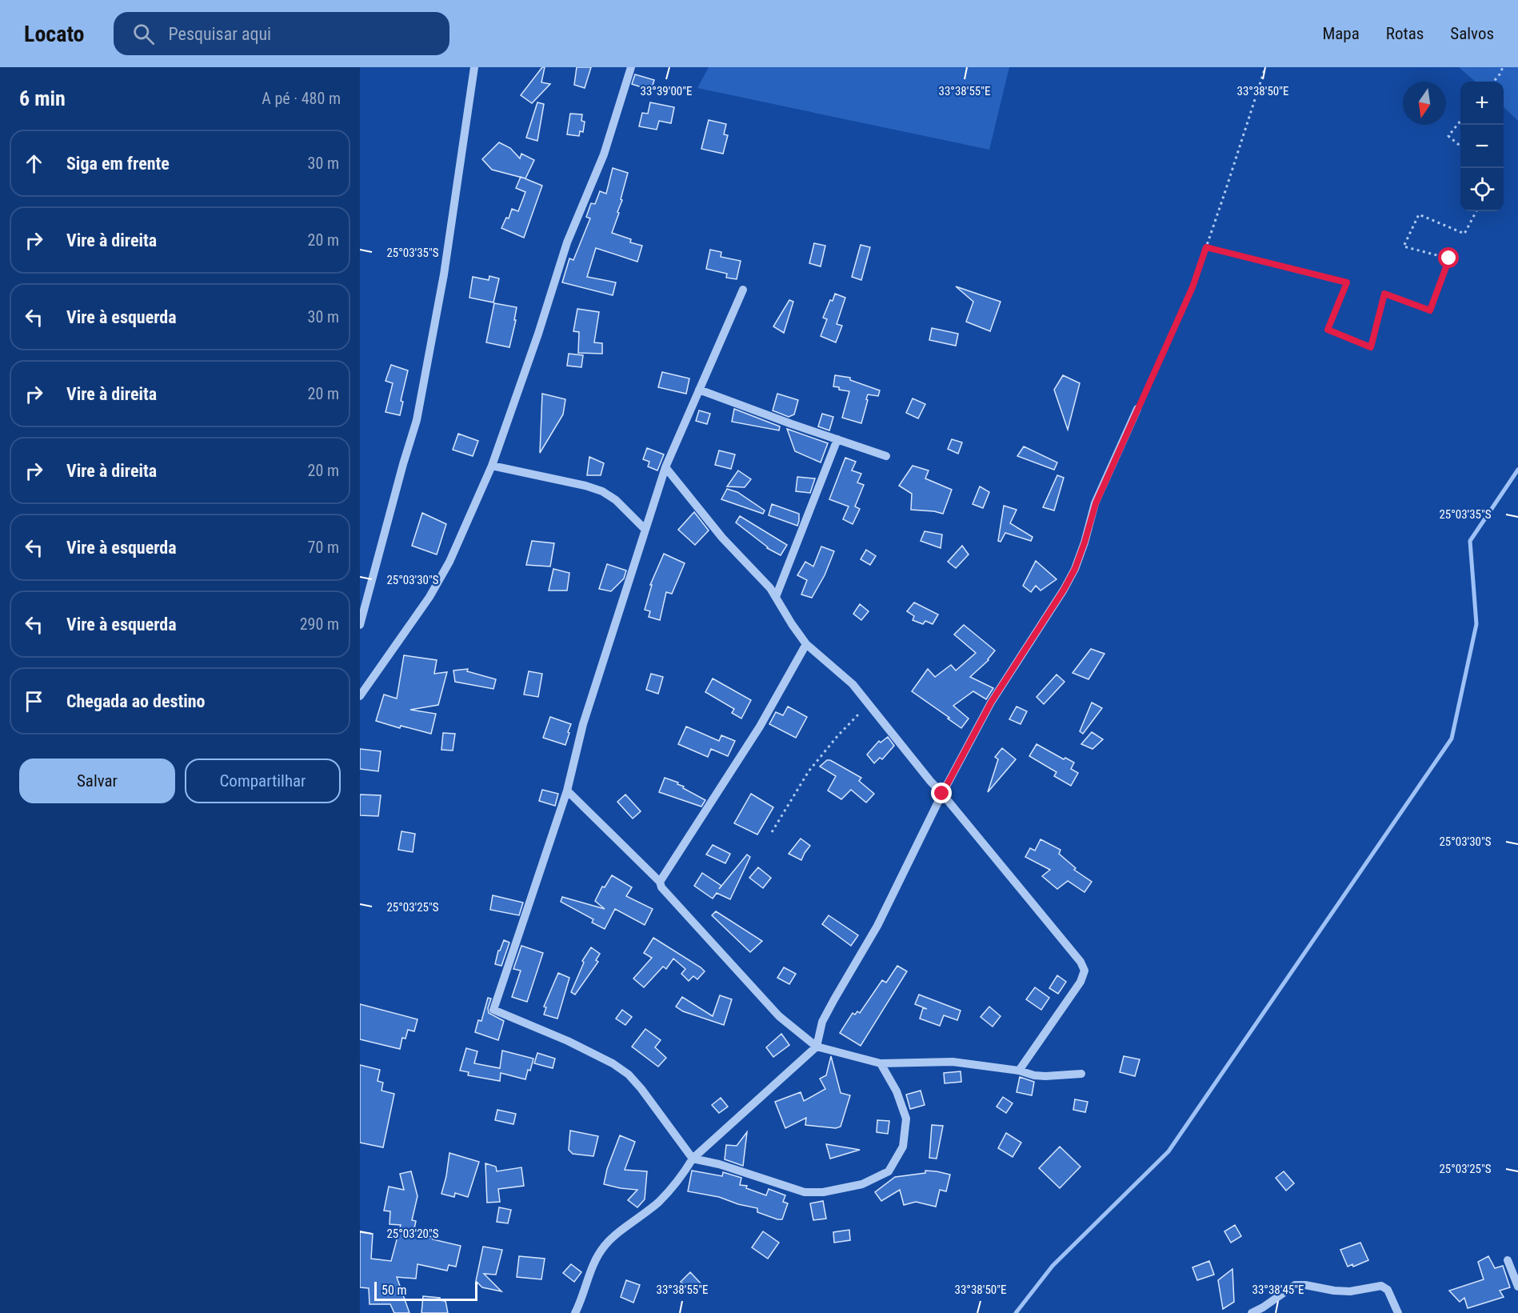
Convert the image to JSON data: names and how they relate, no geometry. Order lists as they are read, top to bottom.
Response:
{
  "scale_bar": "50 m",
  "north": "bottom",
  "page": {
    "header": "Locato",
    "search": "Pesquisar aqui",
    "nav": ["Mapa", "Rotas", "Salvos"],
    "heading": ["6 min", "A pé · 480 m"],
    "map_buttons": ["+", "−"],
    "list": [
      ["Siga em frente", "30 m"],
      ["Vire à direita", "20 m"],
      ["Vire à esquerda", "30 m"],
      ["Vire à direita", "20 m"],
      ["Vire à direita", "20 m"],
      ["Vire à esquerda", "70 m"],
      ["Vire à esquerda", "290 m"],
      "Chegada ao destino"
    ],
    "buttons": ["Salvar", "Compartilhar"],
    "scale": "50 m"
  },
  "coordinates": [
    "33°39'00\"E",
    "33°38'55\"E",
    "33°38'50\"E",
    "25°03'35\"S",
    "25°03'30\"S",
    "25°03'25\"S",
    "25°03'20\"S",
    "33°38'45\"E"
  ]
}
